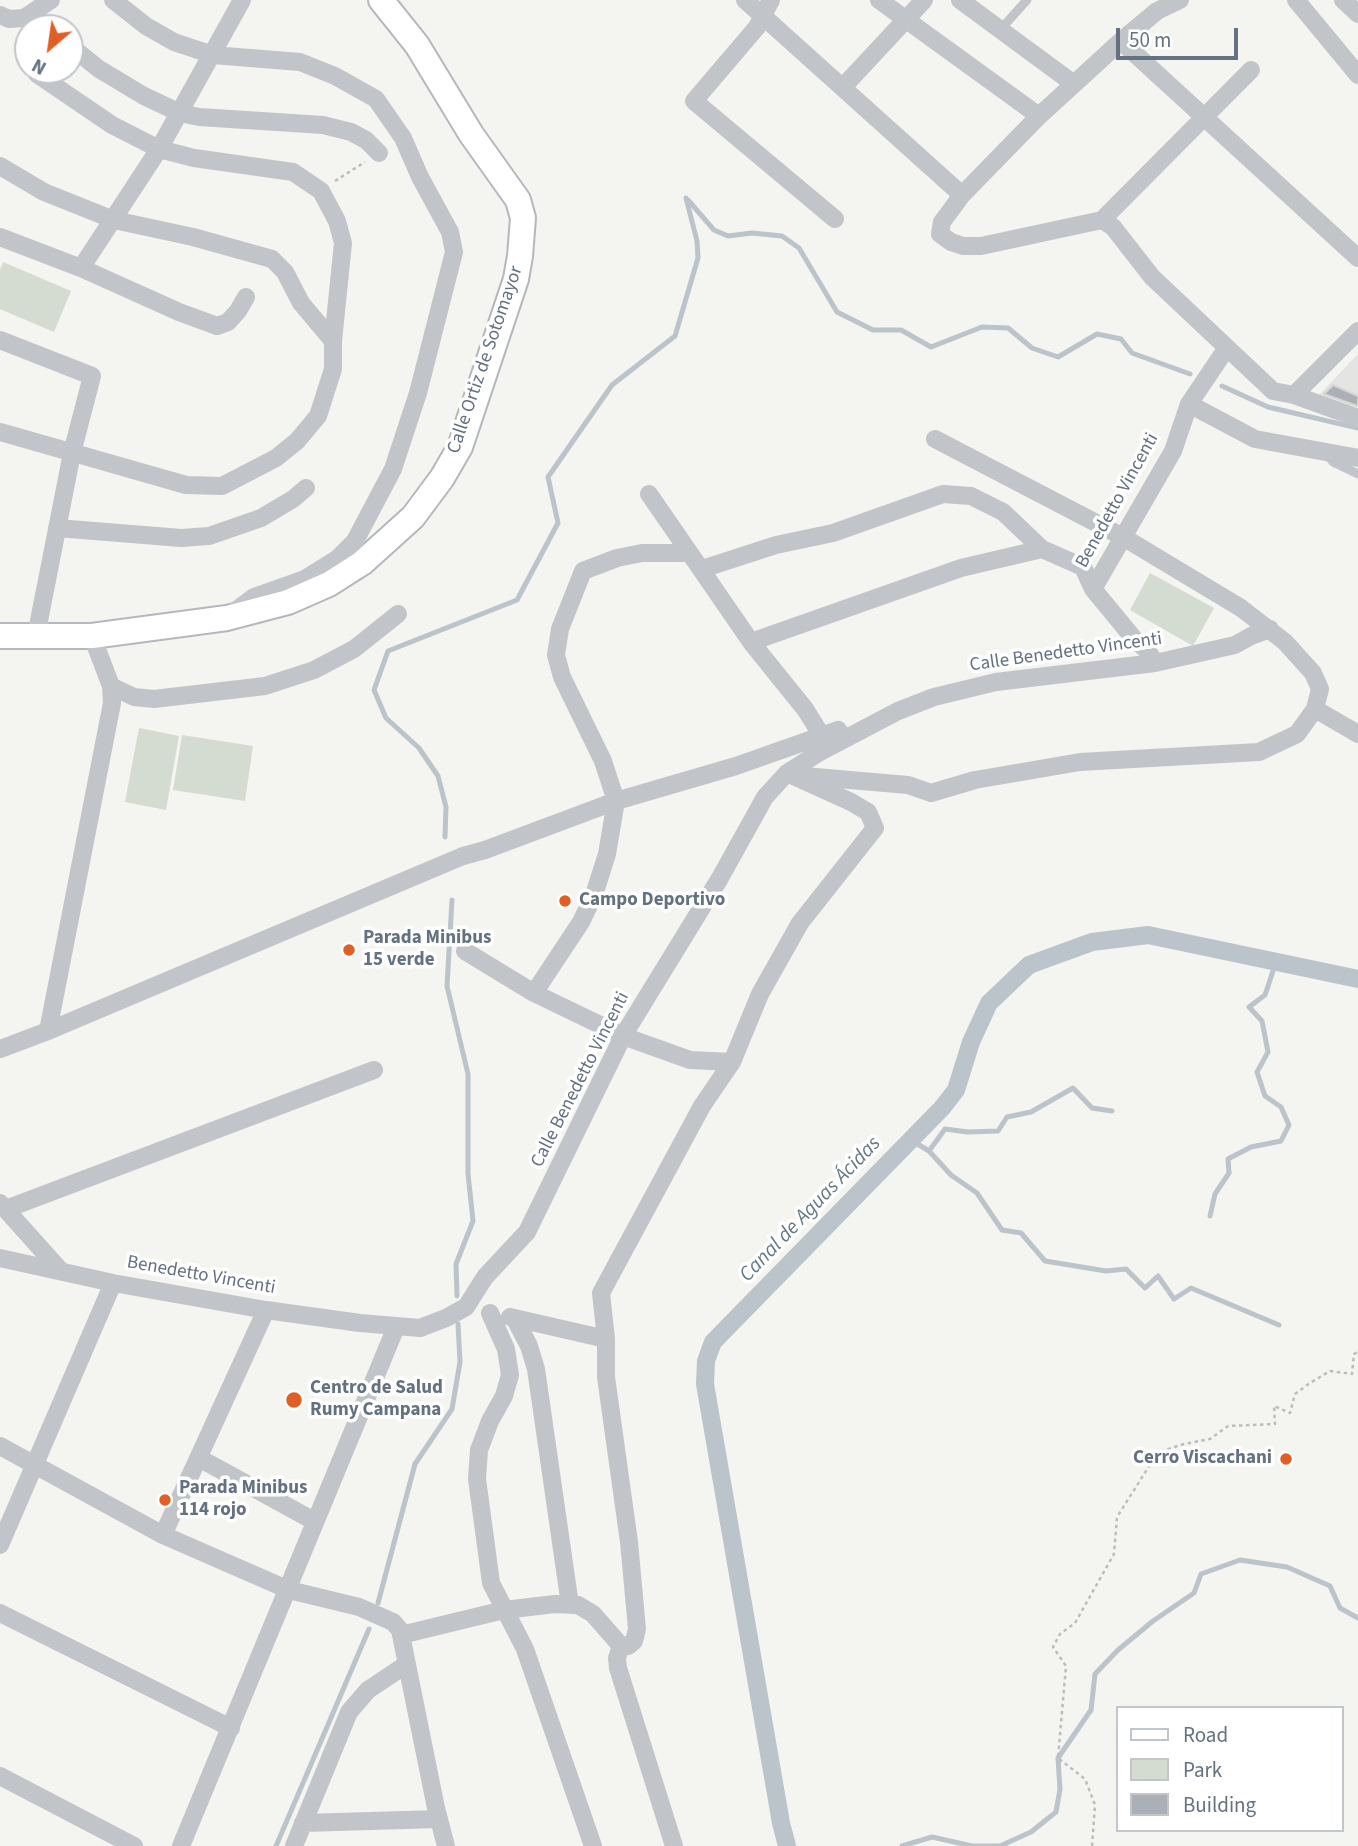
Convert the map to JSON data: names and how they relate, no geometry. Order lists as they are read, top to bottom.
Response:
{
  "streets": {
    "street": ["Calle Ortiz de Sotomayor", "Benedetto Vincenti", "Calle Benedetto Vincenti"]
  },
  "crossings": [
    ["Benedetto Vincenti", "Calle Benedetto Vincenti"]
  ],
  "water": ["Canal de Aguas Ácidas"],
  "places": [
    "Campo Deportivo",
    "Parada Minibus 15 verde",
    "Centro de Salud Rumy Campana",
    "Cerro Viscachani",
    "Parada Minibus 114 rojo"
  ],
  "legend": ["Road", "Park", "Building"],
  "scale_bar": "50 m",
  "north": "bottom left"
}
